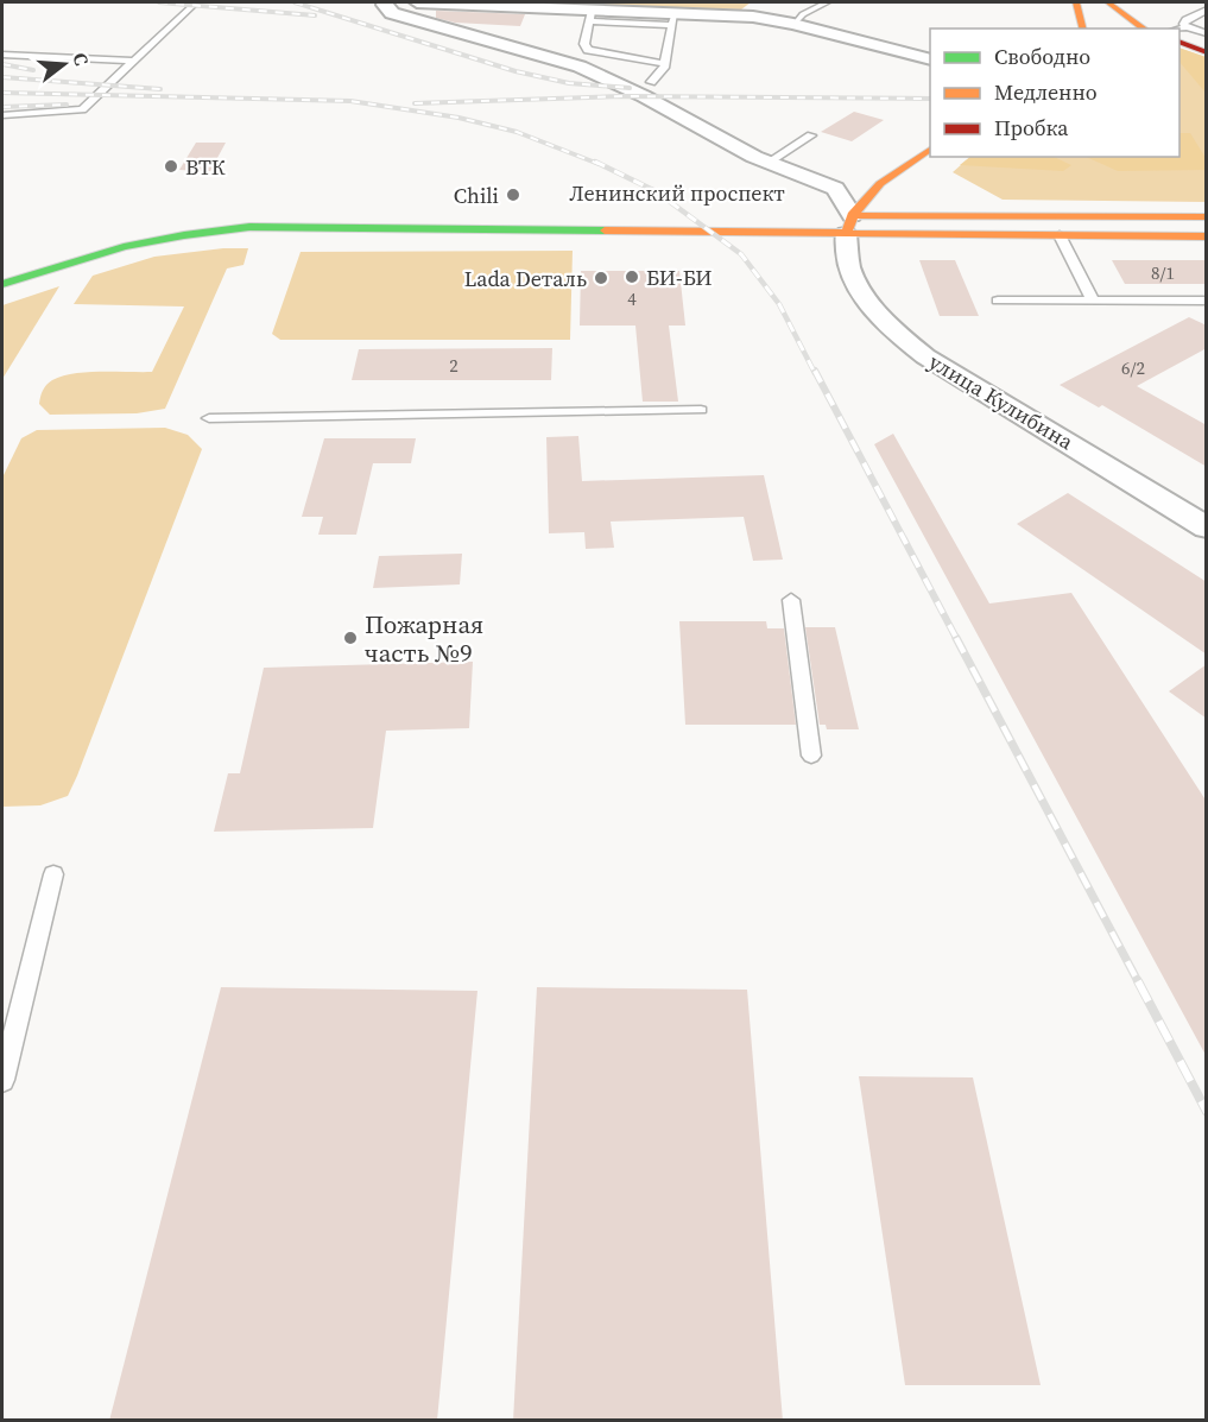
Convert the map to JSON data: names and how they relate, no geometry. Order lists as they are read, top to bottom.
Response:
{
  "streets": {
    "main road": ["Ленинский проспект"],
    "street": ["улица Кулибина"]
  },
  "crossings": [
    ["Ленинский проспект", "улица Кулибина"]
  ],
  "places": [
    "ВТК",
    "Chili",
    "БИ-БИ",
    "Lada Dеталь",
    "Пожарная часть №9"
  ],
  "house_numbers": [
    "8/1",
    "4",
    "2",
    "6/2"
  ],
  "legend": ["Свободно", "Медленно", "Пробка"],
  "north": "right"
}
